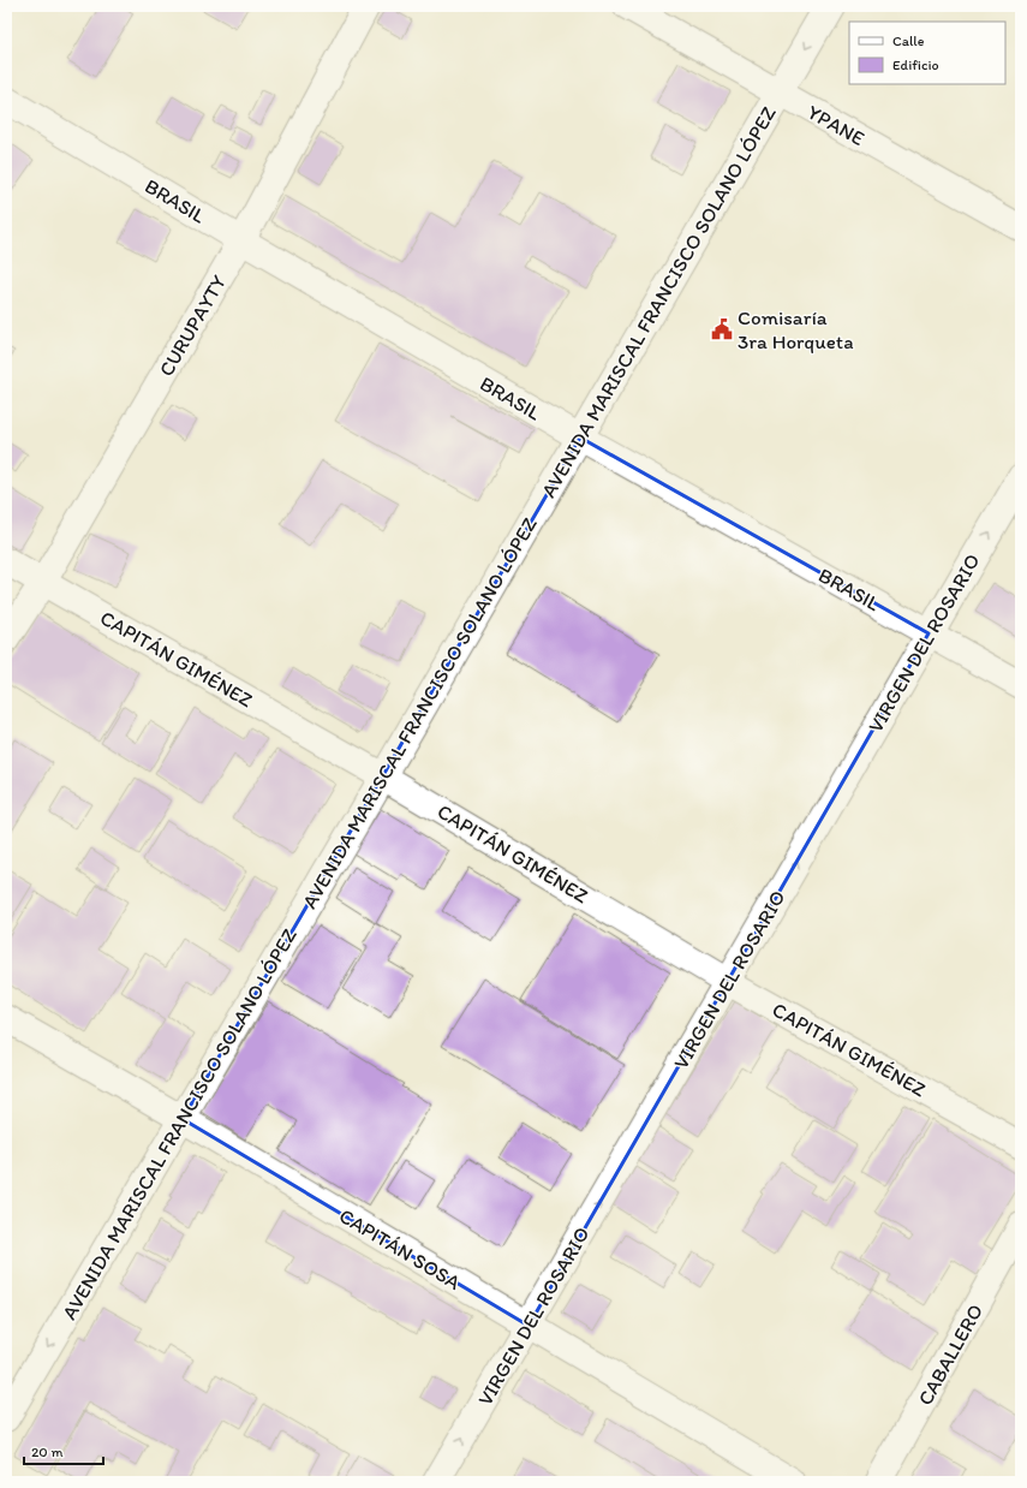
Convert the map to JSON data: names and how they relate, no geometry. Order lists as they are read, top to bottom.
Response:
{
  "streets": {
    "street": [
      "YPANE",
      "BRASIL",
      "AVENIDA MARISCAL FRANCISCO SOLANO LÓPEZ",
      "CURUPAYTY",
      "VIRGEN DEL ROSARIO",
      "CAPITÁN GIMÉNEZ",
      "CAPITÁN SOSA",
      "CABALLERO"
    ]
  },
  "crossings": [
    ["YPANE", "AVENIDA MARISCAL FRANCISCO SOLANO LÓPEZ"],
    ["BRASIL", "AVENIDA MARISCAL FRANCISCO SOLANO LÓPEZ"],
    ["BRASIL", "CURUPAYTY"],
    ["BRASIL", "VIRGEN DEL ROSARIO"],
    ["AVENIDA MARISCAL FRANCISCO SOLANO LÓPEZ", "CAPITÁN GIMÉNEZ"],
    ["AVENIDA MARISCAL FRANCISCO SOLANO LÓPEZ", "CAPITÁN SOSA"],
    ["CURUPAYTY", "CAPITÁN GIMÉNEZ"],
    ["VIRGEN DEL ROSARIO", "CAPITÁN GIMÉNEZ"],
    ["VIRGEN DEL ROSARIO", "CAPITÁN SOSA"]
  ],
  "one_way": ["VIRGEN DEL ROSARIO"],
  "places": {
    "public building": ["Comisaría 3ra Horqueta"]
  },
  "legend": ["Calle", "Edificio"],
  "scale_bar": "20 m"
}
